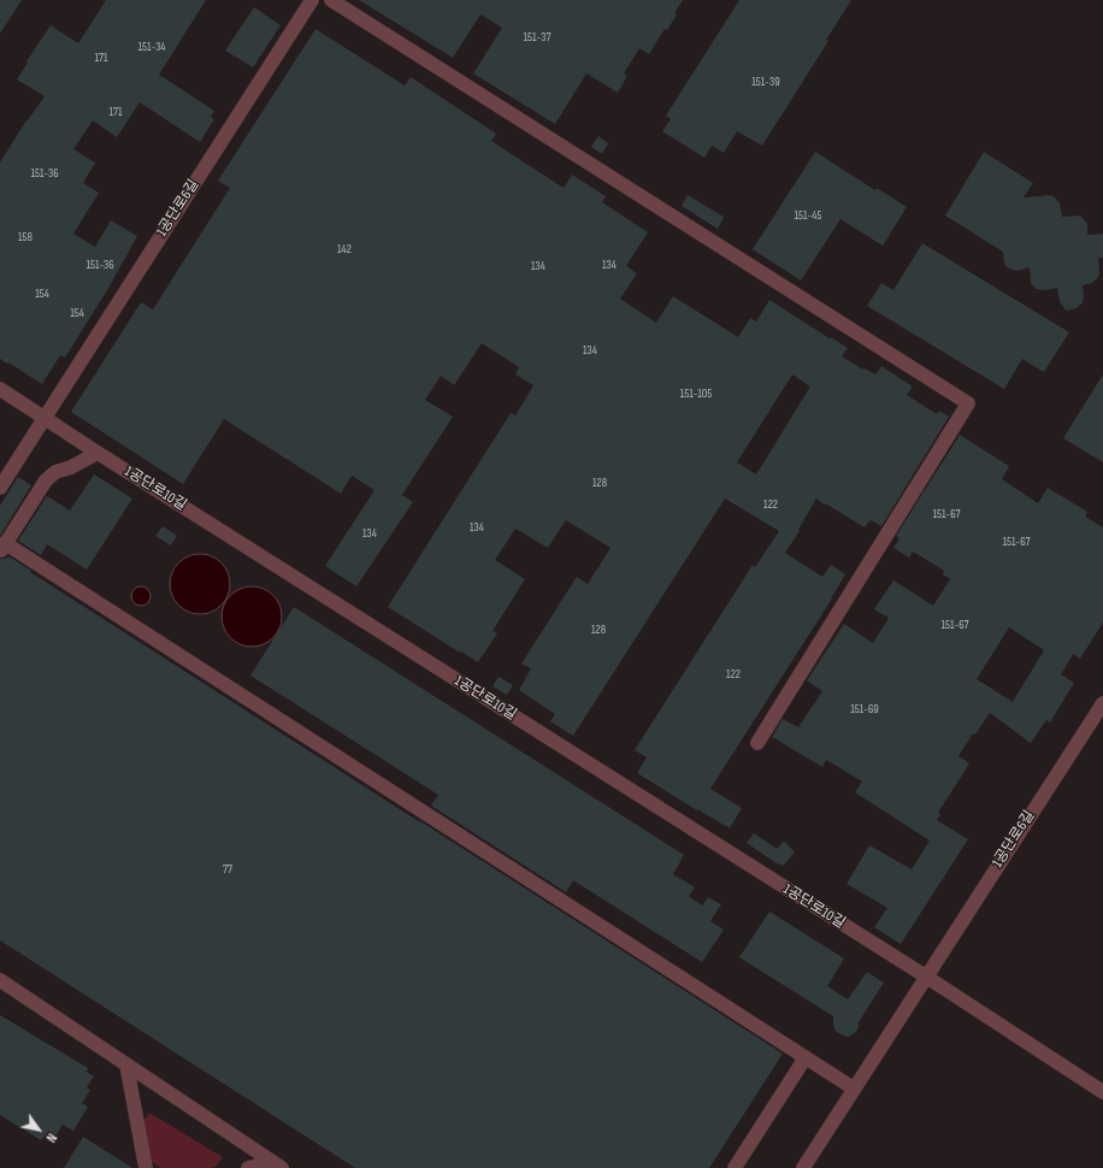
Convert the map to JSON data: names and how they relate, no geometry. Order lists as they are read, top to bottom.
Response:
{
  "streets": {
    "street": ["1공단로6길", "1공단로10길"]
  },
  "crossings": [
    ["1공단로6길", "1공단로10길"]
  ],
  "house_numbers": [
    "151-37",
    "151-34",
    "171",
    "151-39",
    "171",
    "151-36",
    "151-45",
    "158",
    "142",
    "151-36",
    "134",
    "134",
    "154",
    "154",
    "134",
    "151-105",
    "128",
    "122",
    "151-67",
    "134",
    "134",
    "151-67",
    "151-67",
    "128",
    "122",
    "151-69",
    "77"
  ],
  "north": "bottom right"
}
